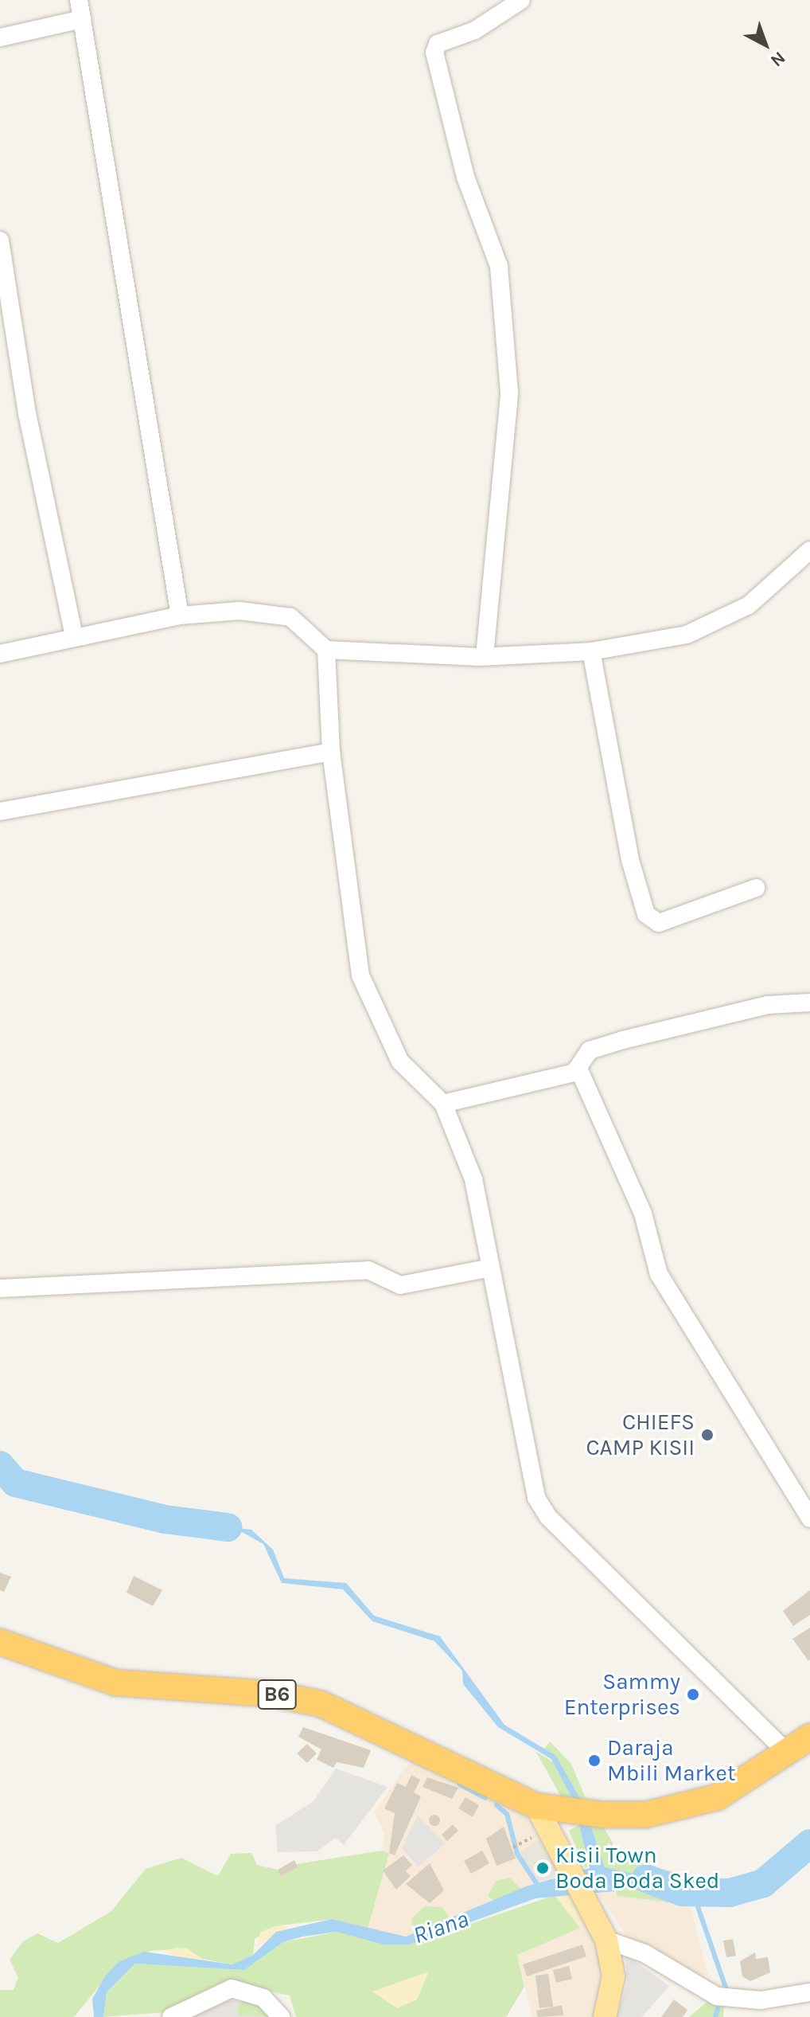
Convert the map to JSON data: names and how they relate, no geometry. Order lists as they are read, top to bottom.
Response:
{
  "streets": {
    "highway": ["B6"]
  },
  "water": ["Riana"],
  "places": [
    "CHIEFS CAMP KISII",
    "Sammy Enterprises",
    "Daraja Mbili Market",
    "Kisii Town Boda Boda Sked"
  ],
  "north": "bottom right"
}
